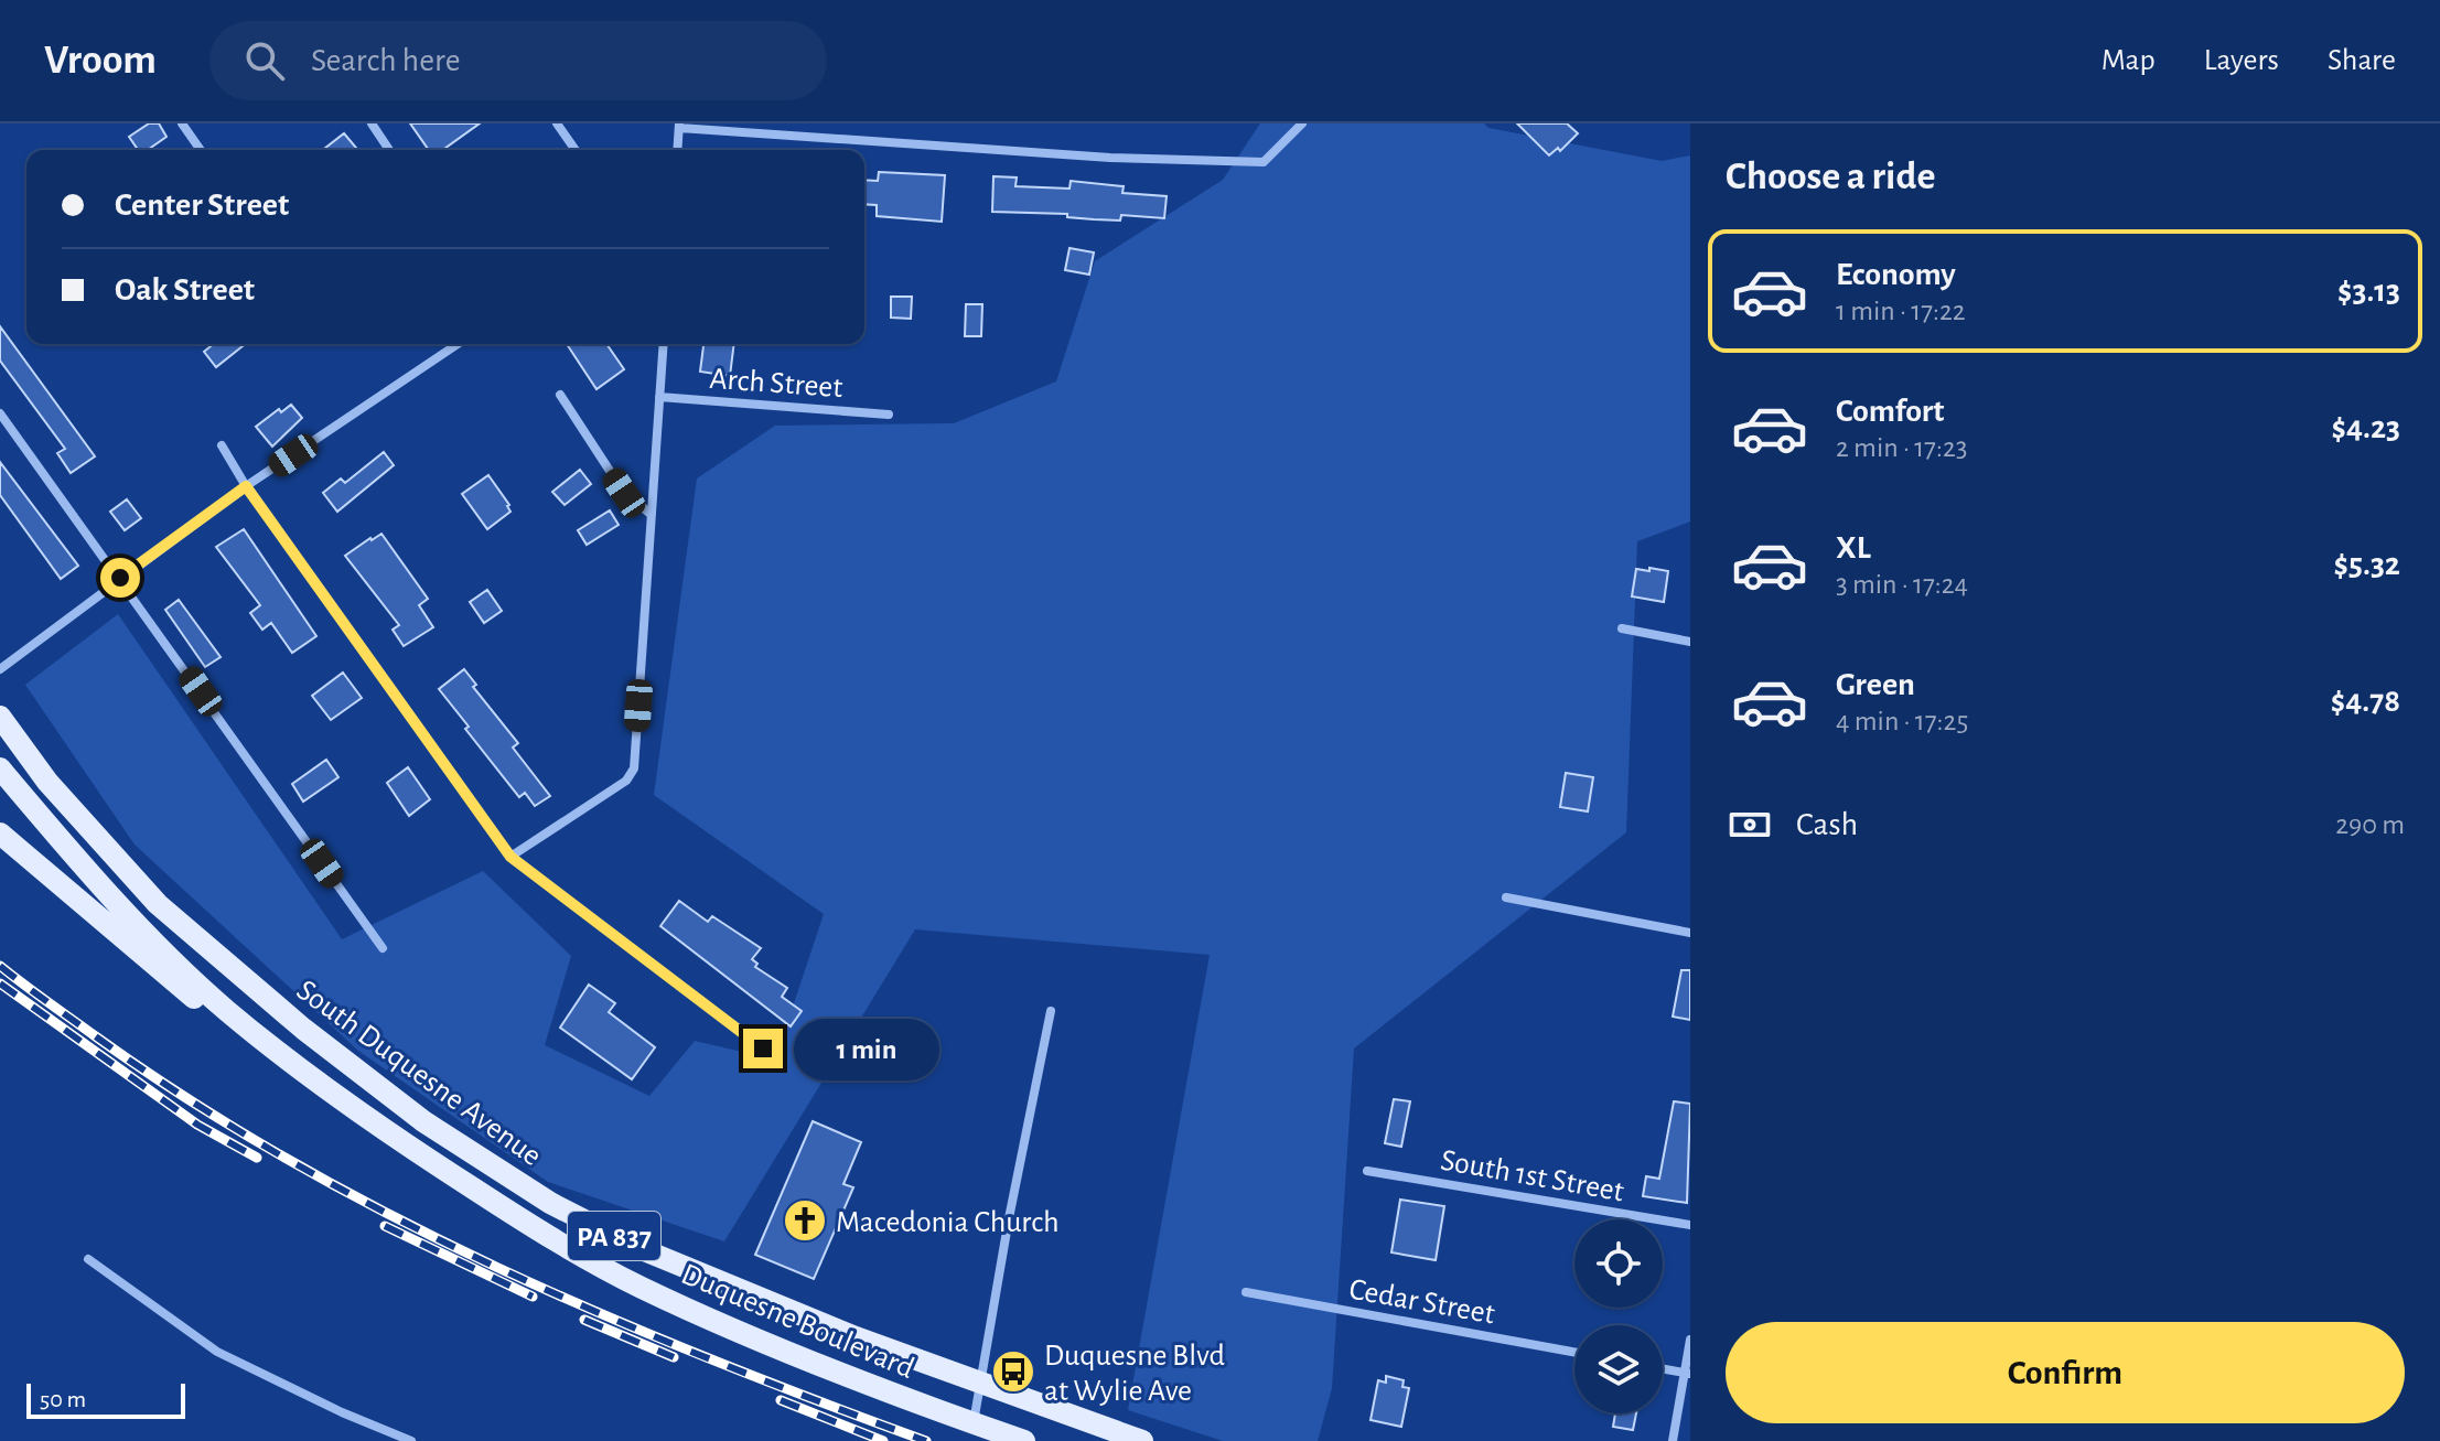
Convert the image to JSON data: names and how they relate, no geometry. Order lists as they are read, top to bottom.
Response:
{
  "streets": {
    "main road": ["South Duquesne Avenue", "PA 837", "Duquesne Boulevard"],
    "street": ["Arch Street", "South 1st Street", "Cedar Street"]
  },
  "crossings": [
    ["South Duquesne Avenue", "PA 837"],
    ["South Duquesne Avenue", "Duquesne Boulevard"]
  ],
  "places": {
    "church": ["Macedonia Church"],
    "bus stop": ["Duquesne Blvd at Wylie Ave"]
  },
  "scale_bar": "50 m",
  "page": {
    "header": "Vroom",
    "search": "Search here",
    "nav": ["Map", "Layers", "Share"],
    "heading": "Choose a ride",
    "banner": ["Center Street", "Oak Street"],
    "list": [
      {
        "name": "Economy",
        "note": "1 min · 17:22",
        "value": "$3.13"
      },
      {
        "name": "Comfort",
        "note": "2 min · 17:23",
        "value": "$4.23"
      },
      {
        "name": "XL",
        "note": "3 min · 17:24",
        "value": "$5.32"
      },
      {
        "name": "Green",
        "note": "4 min · 17:25",
        "value": "$4.78"
      }
    ],
    "pay": ["Cash", "290 m"],
    "bubble": "1 min",
    "buttons": "Confirm",
    "scale": "50 m"
  }
}
